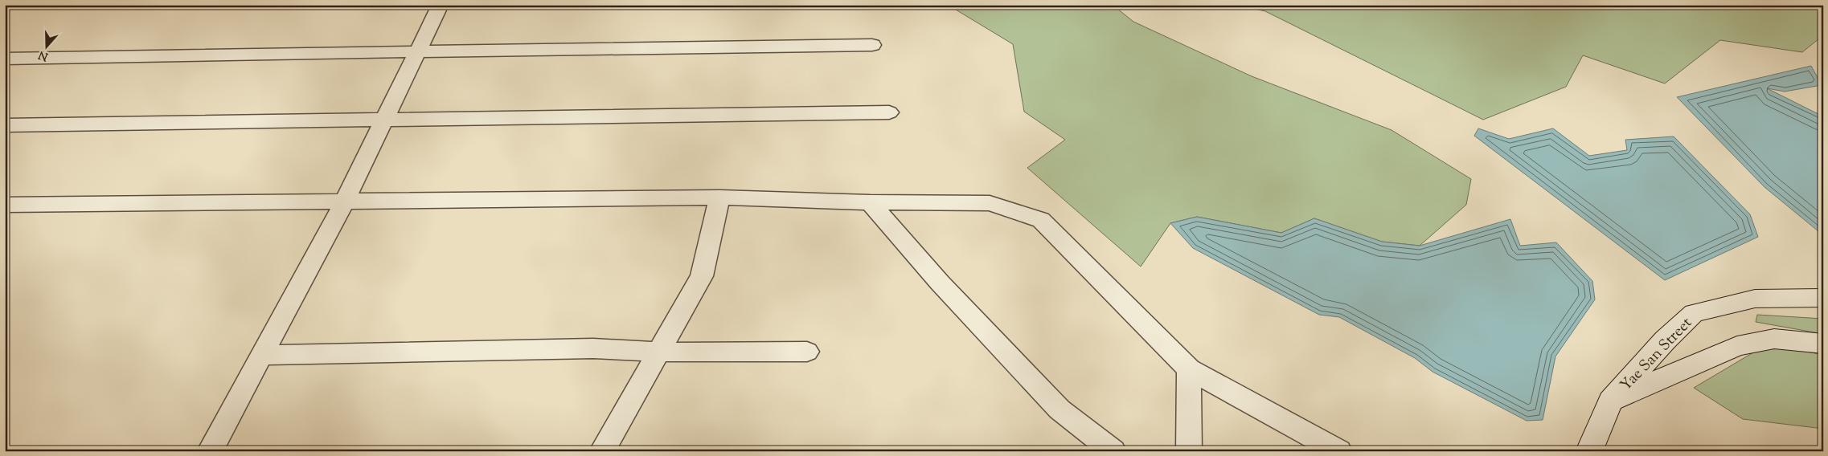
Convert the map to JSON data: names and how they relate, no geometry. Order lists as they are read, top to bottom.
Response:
{
  "streets": {
    "main road": ["Yae San Street"]
  },
  "north": "bottom"
}
